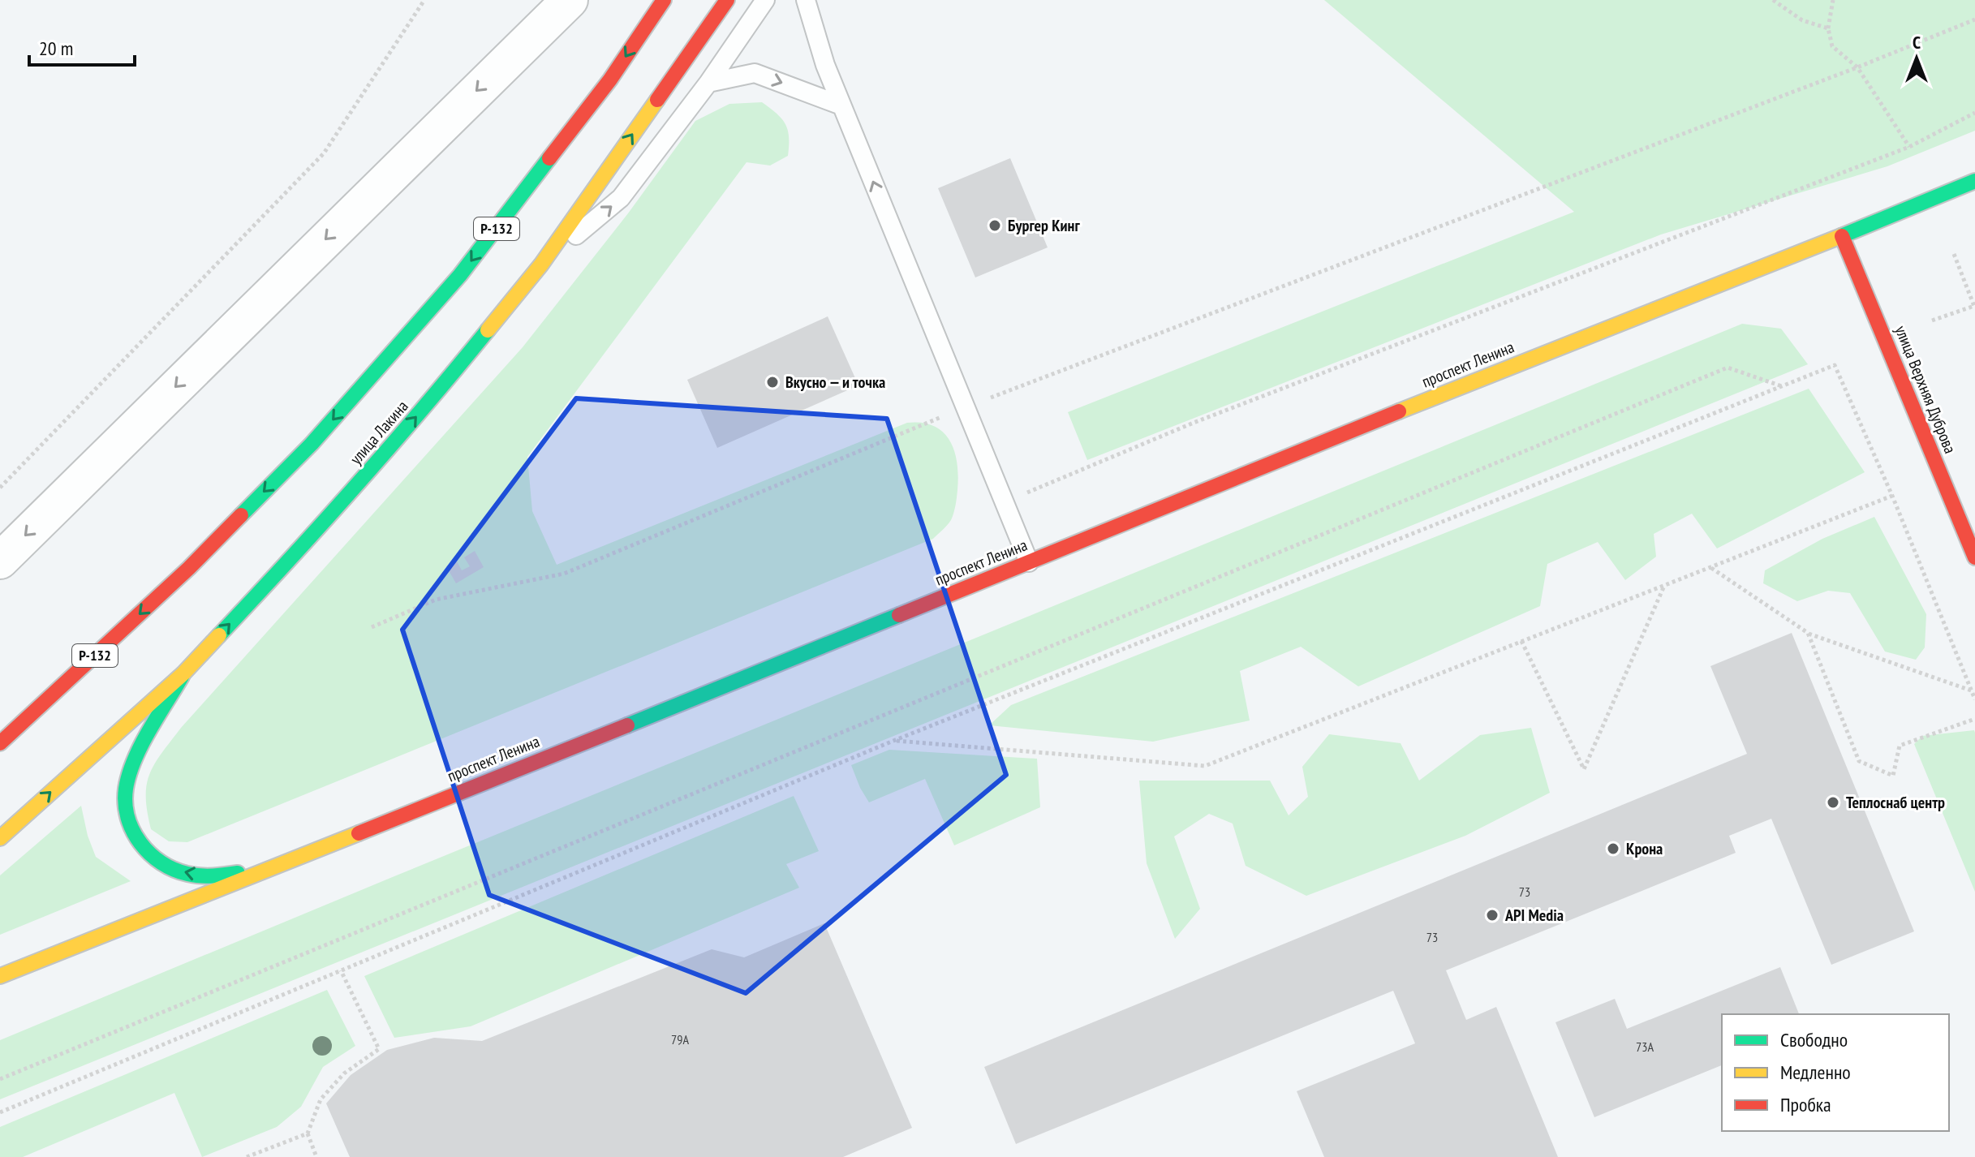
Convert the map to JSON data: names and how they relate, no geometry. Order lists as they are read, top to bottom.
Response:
{
  "streets": {
    "main road": [
      "Р-132",
      "проспект Ленина",
      "улица Верхняя Дуброва",
      "улица Лакина"
    ]
  },
  "crossings": [
    ["проспект Ленина", "улица Верхняя Дуброва"]
  ],
  "places": [
    "Бургер Кинг",
    "Вкусно — и точка",
    "Теплоснаб центр",
    "Крона",
    "API Media"
  ],
  "house_numbers": [
    "73",
    "73",
    "79А",
    "73А"
  ],
  "legend": ["Свободно", "Медленно", "Пробка"],
  "scale_bar": "20 m",
  "north": "top"
}
